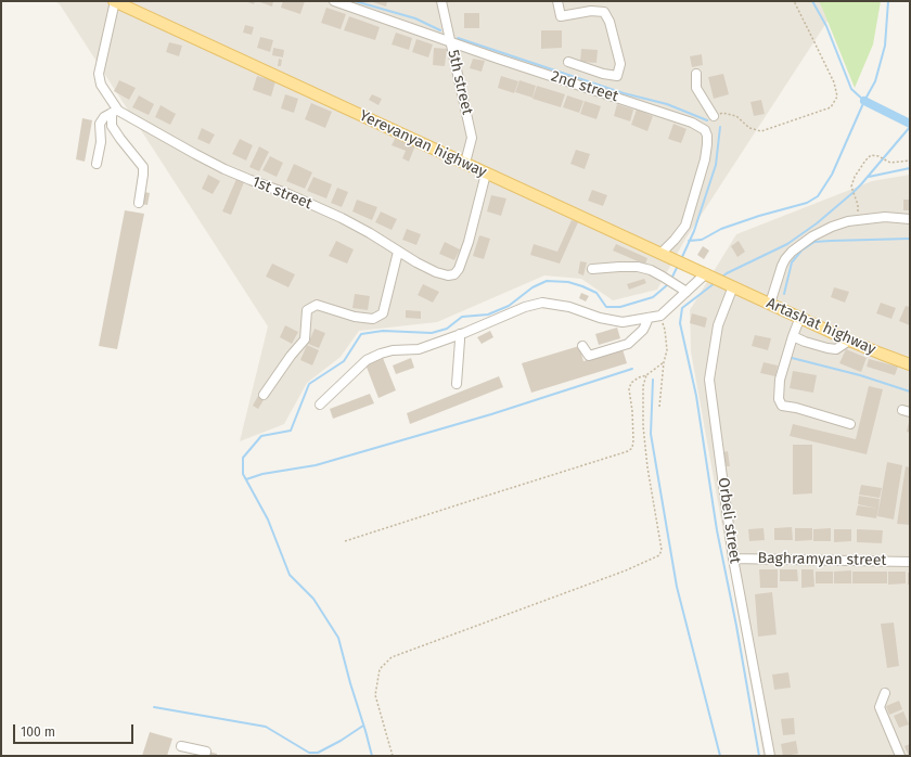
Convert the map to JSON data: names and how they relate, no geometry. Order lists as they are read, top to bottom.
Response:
{
  "streets": {
    "main road": ["Yerevanyan highway", "Artashat highway"],
    "street": [
      "5th street",
      "2nd street",
      "1st street",
      "Orbeli street",
      "Baghramyan street"
    ]
  },
  "crossings": [
    ["5th street", "2nd street"],
    ["5th street", "Yerevanyan highway"],
    ["2nd street", "Yerevanyan highway"],
    ["Yerevanyan highway", "1st street"],
    ["Yerevanyan highway", "Artashat highway"],
    ["Yerevanyan highway", "Orbeli street"],
    ["Artashat highway", "Orbeli street"],
    ["Orbeli street", "Baghramyan street"]
  ],
  "scale_bar": "100 m"
}
